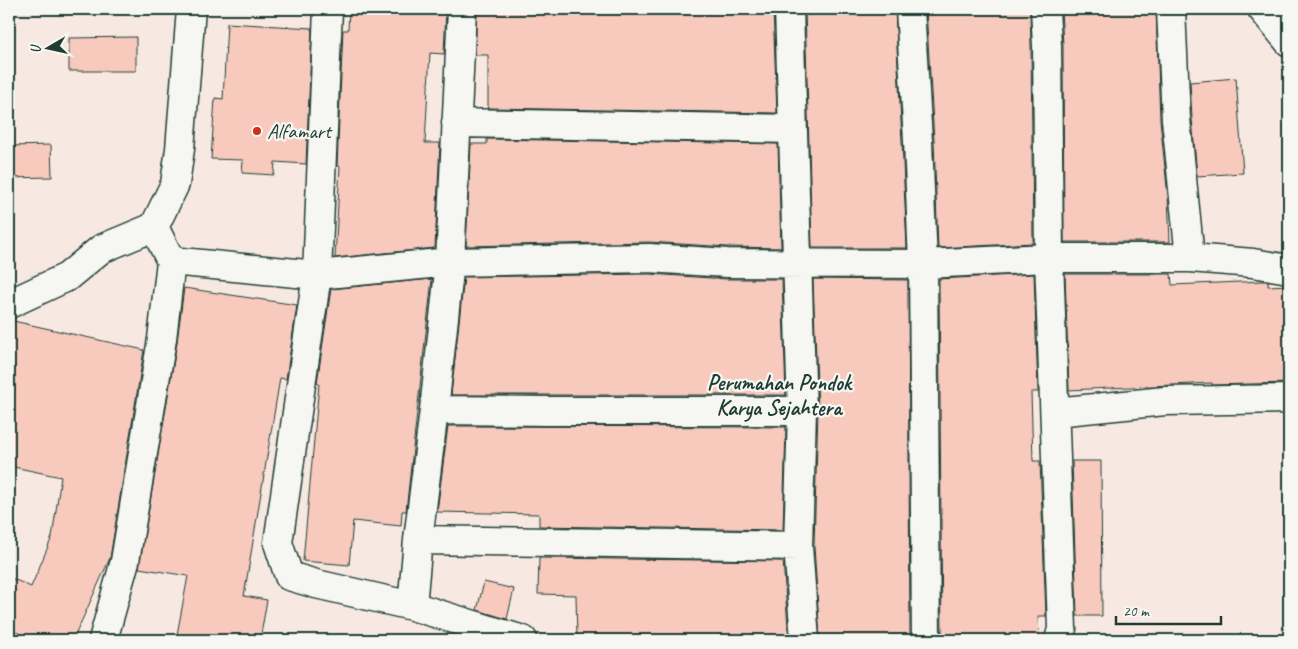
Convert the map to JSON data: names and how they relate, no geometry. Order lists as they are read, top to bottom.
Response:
{
  "districts": ["Perumahan Pondok Karya Sejahtera"],
  "places": ["Alfamart"],
  "scale_bar": "20 m",
  "north": "left"
}
